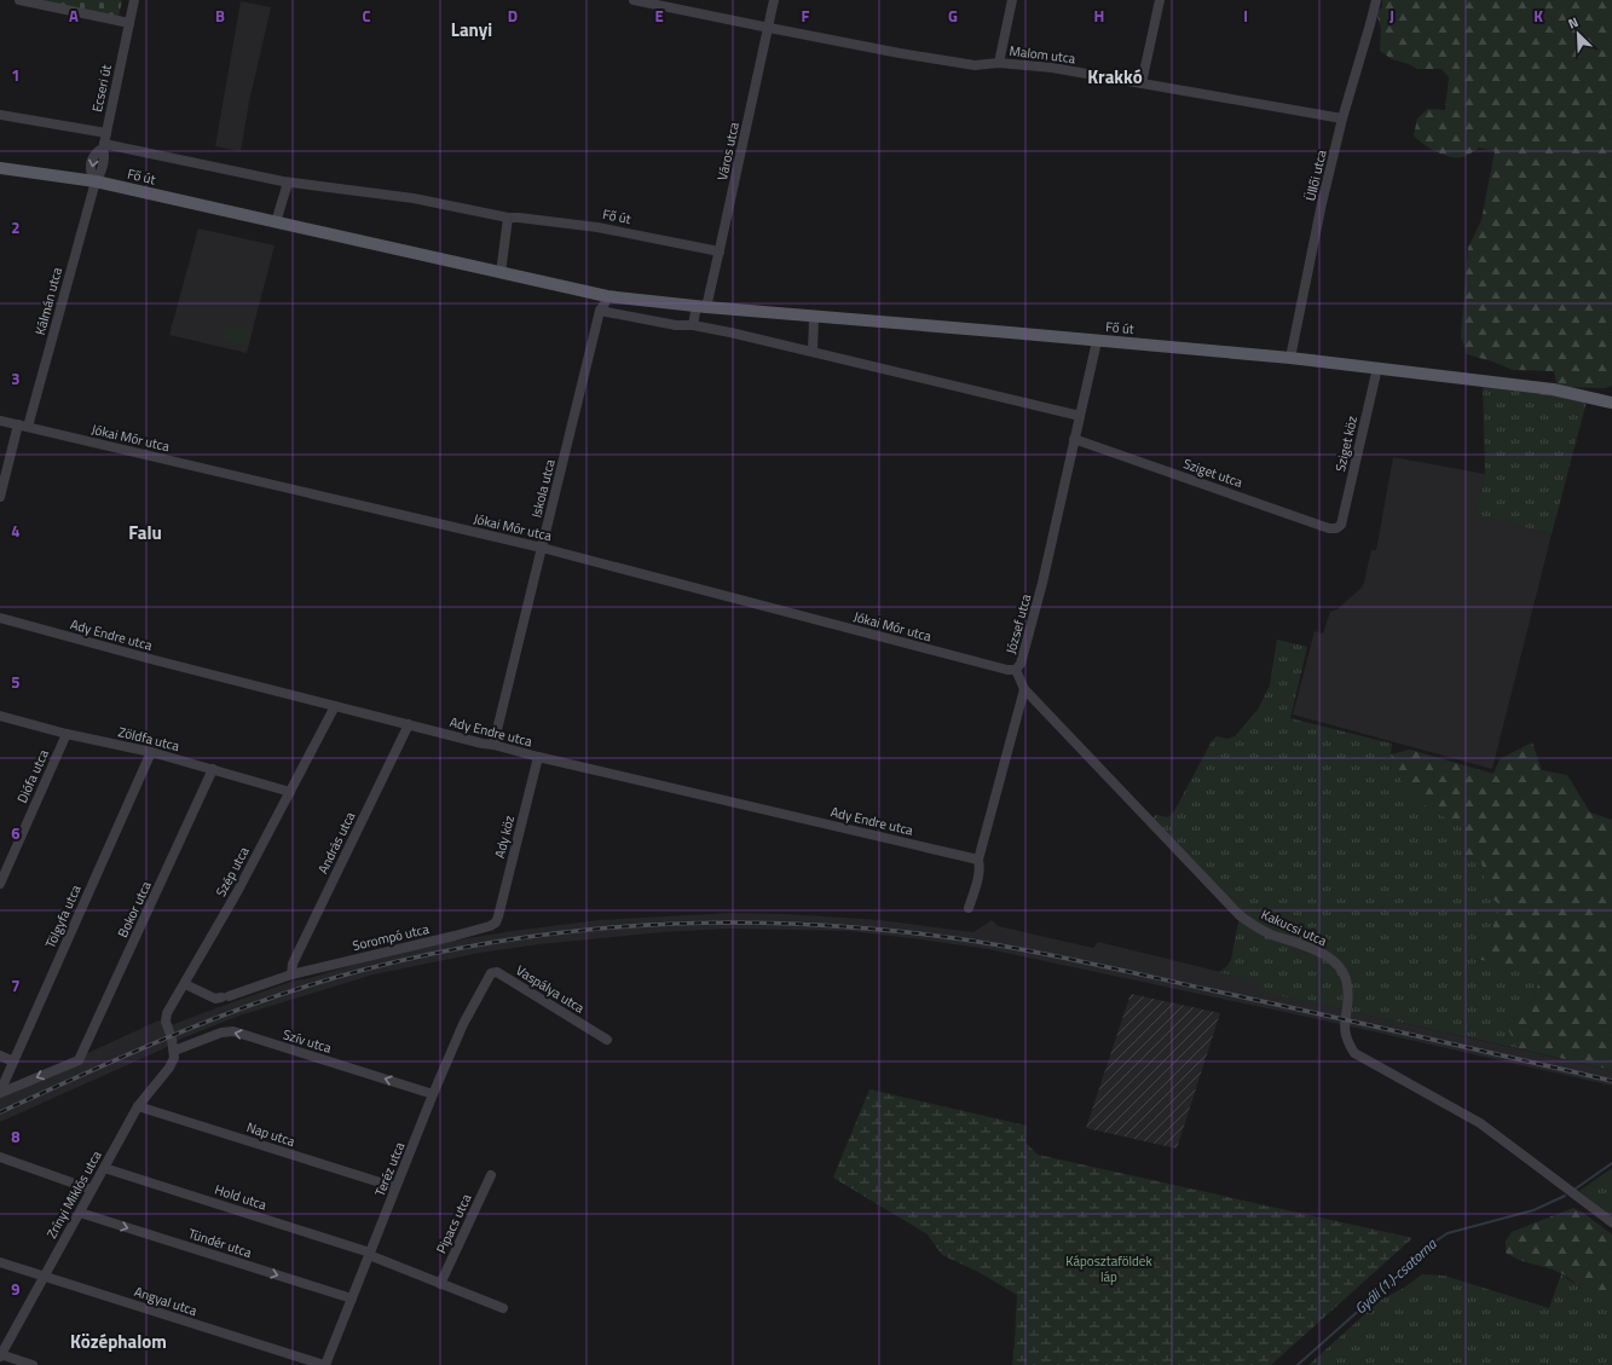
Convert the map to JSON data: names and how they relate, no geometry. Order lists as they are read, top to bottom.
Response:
{
  "streets": {
    "main road": ["Fő út"],
    "street": [
      "Malom utca",
      "Ecseri út",
      "Város utca",
      "Üllői utca",
      "Kálmán utca",
      "Jókai Mór utca",
      "Sziget köz",
      "Sziget utca",
      "Iskola utca",
      "József utca",
      "Ady Endre utca",
      "Zöldfa utca",
      "Diófa utca",
      "Ady köz",
      "András utca",
      "Szép utca",
      "Bokor utca",
      "Tölgyfa utca",
      "Kakucsi utca",
      "Sorompó utca",
      "Vaspálya utca",
      "Szív utca",
      "Nap utca",
      "Teréz utca",
      "Zrínyi Miklós utca",
      "Hold utca",
      "Pipacs utca",
      "Tündér utca",
      "Angyal utca"
    ]
  },
  "crossings": [
    ["Malom utca", "Város utca"],
    ["Malom utca", "Üllői utca"],
    ["Ecseri út", "Fő út"],
    ["Város utca", "Fő út"],
    ["Üllői utca", "Fő út"],
    ["Fő út", "Kálmán utca"],
    ["Fő út", "Sziget köz"],
    ["Fő út", "Iskola utca"],
    ["Fő út", "József utca"],
    ["Kálmán utca", "Jókai Mór utca"],
    ["Jókai Mór utca", "Iskola utca"],
    ["Jókai Mór utca", "József utca"],
    ["Sziget köz", "Sziget utca"],
    ["Sziget utca", "József utca"],
    ["Iskola utca", "Ady Endre utca"],
    ["József utca", "Kakucsi utca"],
    ["Ady Endre utca", "Ady köz"],
    ["Ady Endre utca", "András utca"],
    ["Ady Endre utca", "Szép utca"],
    ["Zöldfa utca", "Diófa utca"],
    ["Zöldfa utca", "Szép utca"],
    ["Zöldfa utca", "Bokor utca"],
    ["Zöldfa utca", "Tölgyfa utca"],
    ["Ady köz", "Sorompó utca"],
    ["András utca", "Sorompó utca"],
    ["Szép utca", "Sorompó utca"],
    ["Szép utca", "Szív utca"],
    ["Szép utca", "Zrínyi Miklós utca"],
    ["Bokor utca", "Tölgyfa utca"],
    ["Vaspálya utca", "Teréz utca"],
    ["Szív utca", "Teréz utca"],
    ["Szív utca", "Zrínyi Miklós utca"],
    ["Nap utca", "Teréz utca"],
    ["Nap utca", "Zrínyi Miklós utca"],
    ["Teréz utca", "Hold utca"],
    ["Teréz utca", "Tündér utca"],
    ["Teréz utca", "Angyal utca"],
    ["Zrínyi Miklós utca", "Hold utca"],
    ["Zrínyi Miklós utca", "Tündér utca"],
    ["Zrínyi Miklós utca", "Angyal utca"],
    ["Hold utca", "Pipacs utca"]
  ],
  "one_way": ["Bokor utca", "Szív utca", "Tündér utca"],
  "districts": [
    "Lanyi",
    "Krakkó",
    "Falu",
    "Középhalom"
  ],
  "water": ["Gyáli (1.)-csatorna"],
  "parks": ["Káposztaföldek láp"],
  "north": "top left",
  "grid": {
    "columns": [
      "A",
      "B",
      "C",
      "D",
      "E",
      "F",
      "G",
      "H",
      "I",
      "J",
      "K"
    ],
    "rows": [
      "1",
      "2",
      "3",
      "4",
      "5",
      "6",
      "7",
      "8",
      "9"
    ]
  }
}
